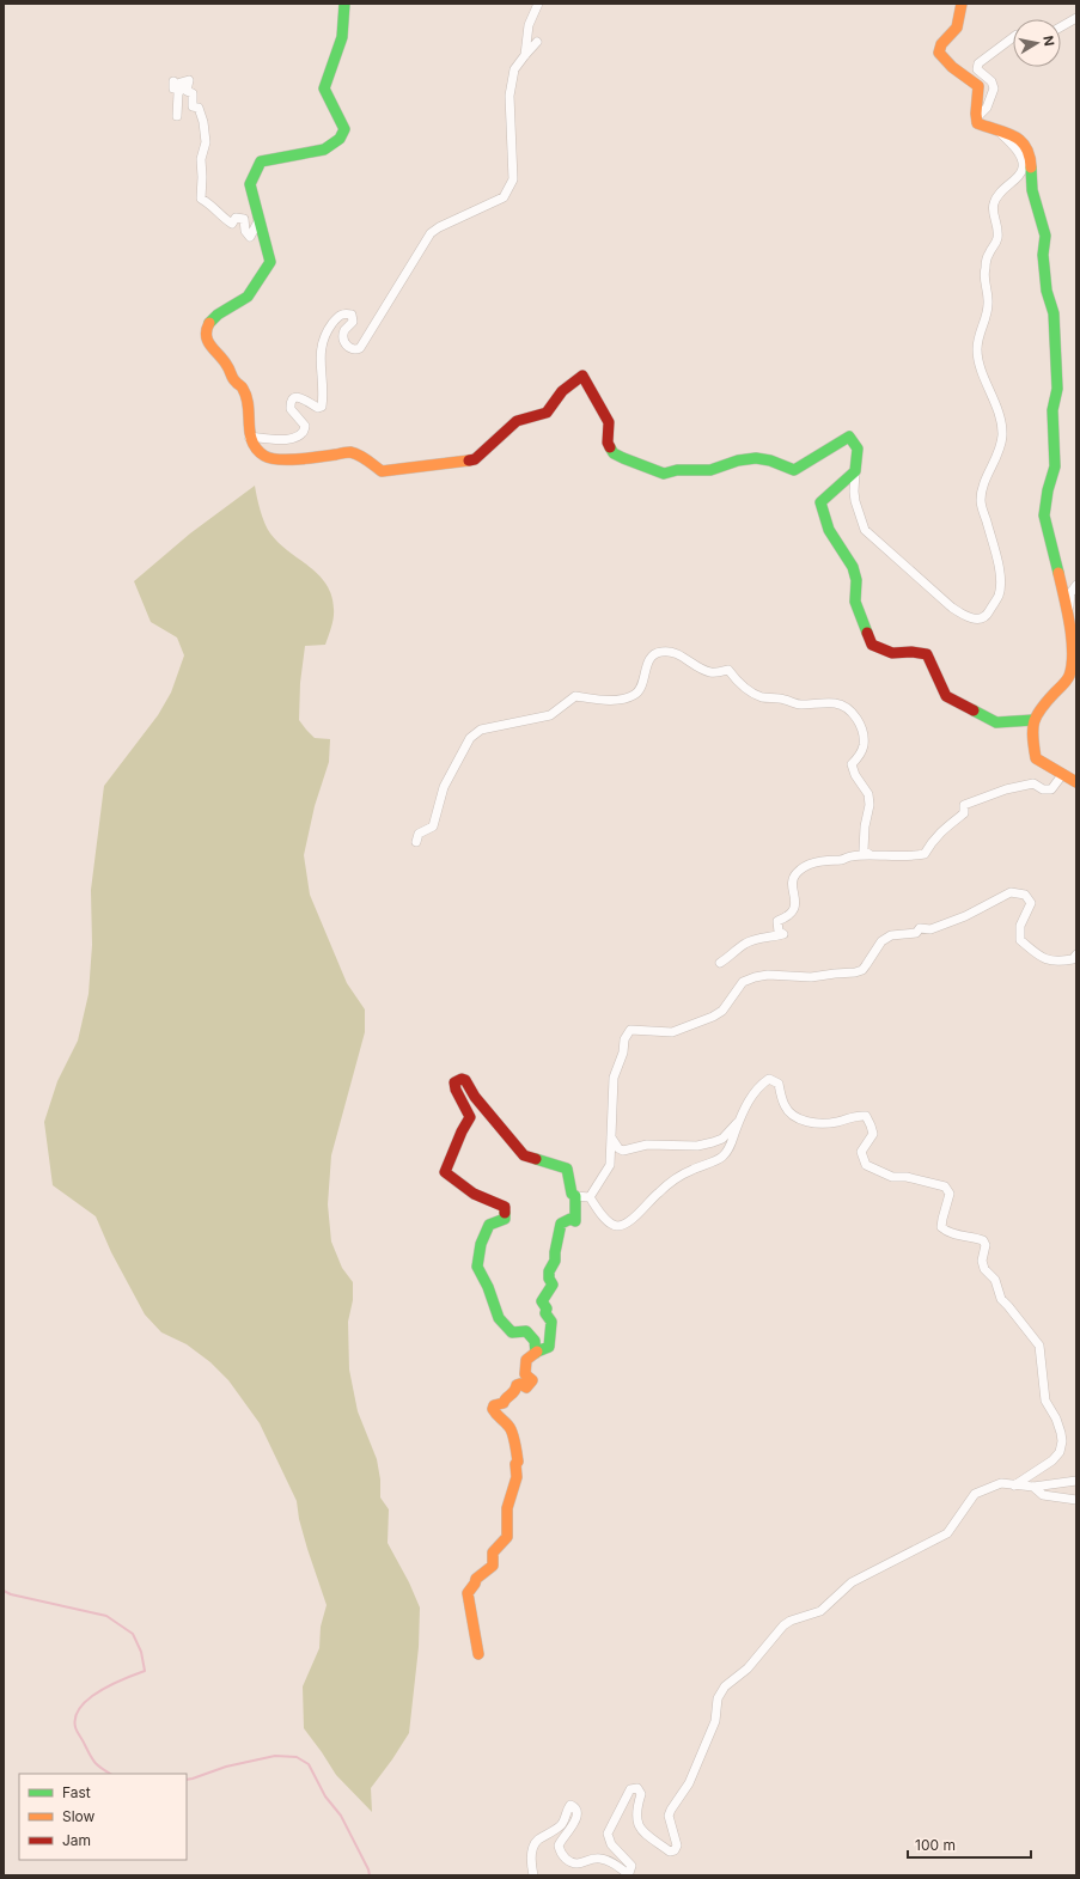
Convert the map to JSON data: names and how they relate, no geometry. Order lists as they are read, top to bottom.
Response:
{
  "legend": ["Fast", "Slow", "Jam"],
  "scale_bar": "100 m",
  "north": "right"
}
